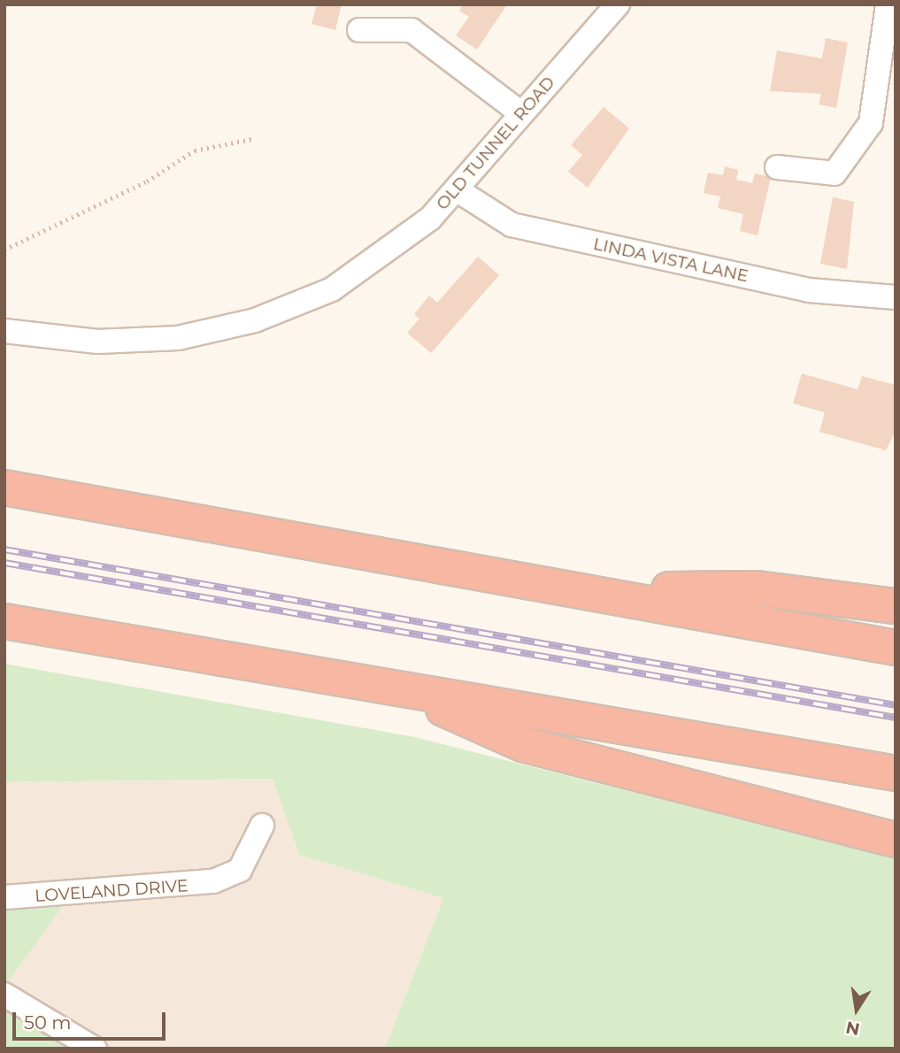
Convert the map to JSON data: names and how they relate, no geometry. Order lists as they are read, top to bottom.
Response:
{
  "streets": {
    "street": ["OLD TUNNEL ROAD", "LINDA VISTA LANE", "LOVELAND DRIVE"]
  },
  "crossings": [
    ["OLD TUNNEL ROAD", "LINDA VISTA LANE"]
  ],
  "scale_bar": "50 m",
  "north": "bottom"
}
